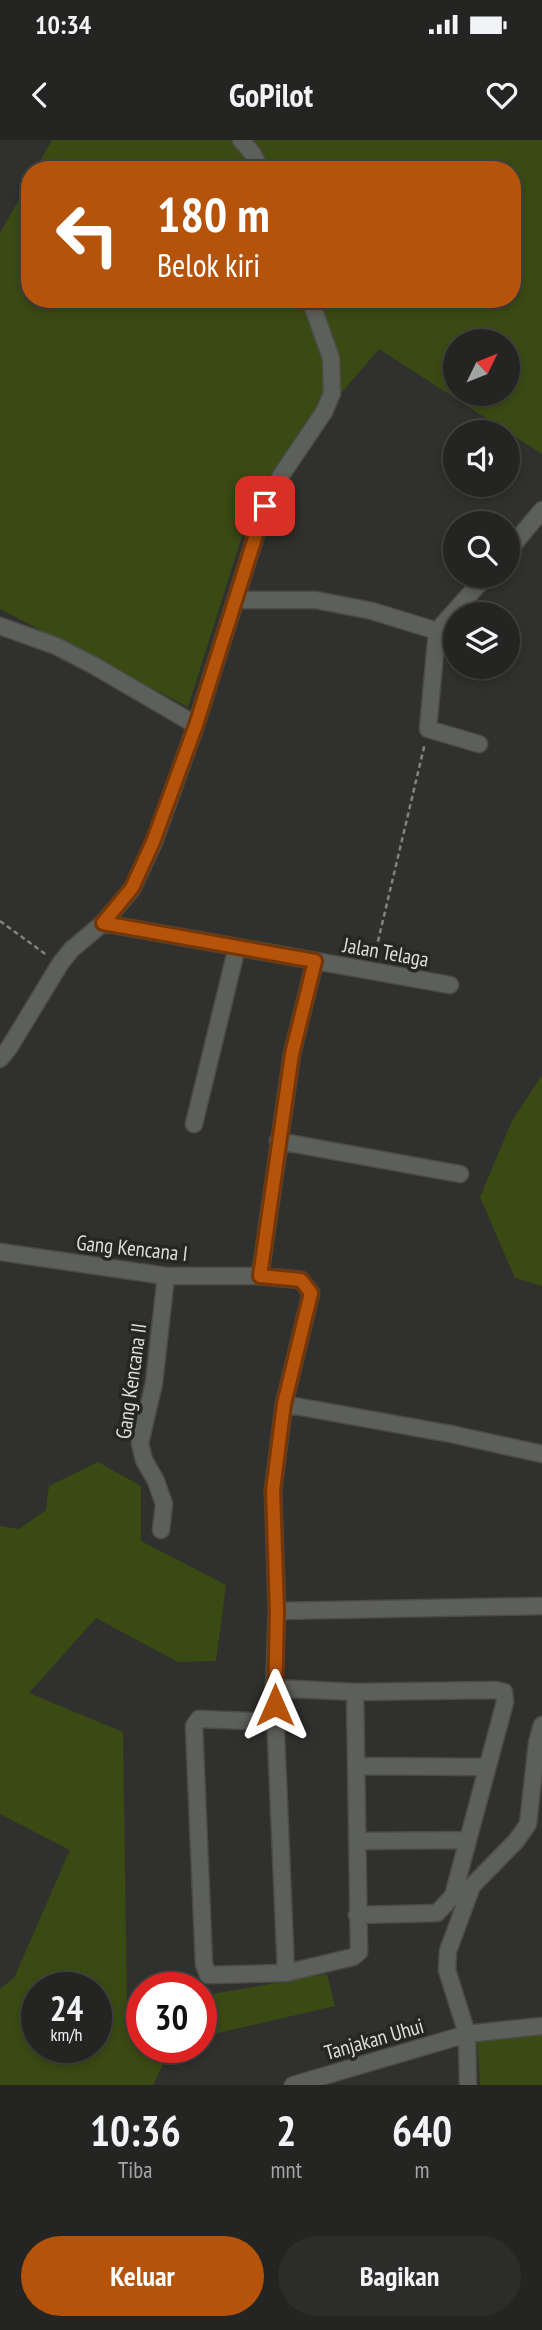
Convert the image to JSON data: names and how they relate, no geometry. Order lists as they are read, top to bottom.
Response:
{
  "streets": {
    "street": [
      "Jalan Telaga",
      "Gang Kencana I",
      "Gang Kencana II",
      "Tanjakan Uhui"
    ]
  },
  "crossings": [
    ["Jalan Telaga", "Gang Kencana I"],
    ["Gang Kencana I", "Gang Kencana II"]
  ],
  "north": "top right",
  "page": {
    "status": "10:34",
    "header": "GoPilot",
    "turn": ["180 m", "Belok kiri"],
    "speed": "24 km/h",
    "limit": "30",
    "eta": [
      "10:36",
      "Tiba",
      "2",
      "mnt",
      "640",
      "m"
    ],
    "buttons": ["Keluar", "Bagikan"]
  }
}
